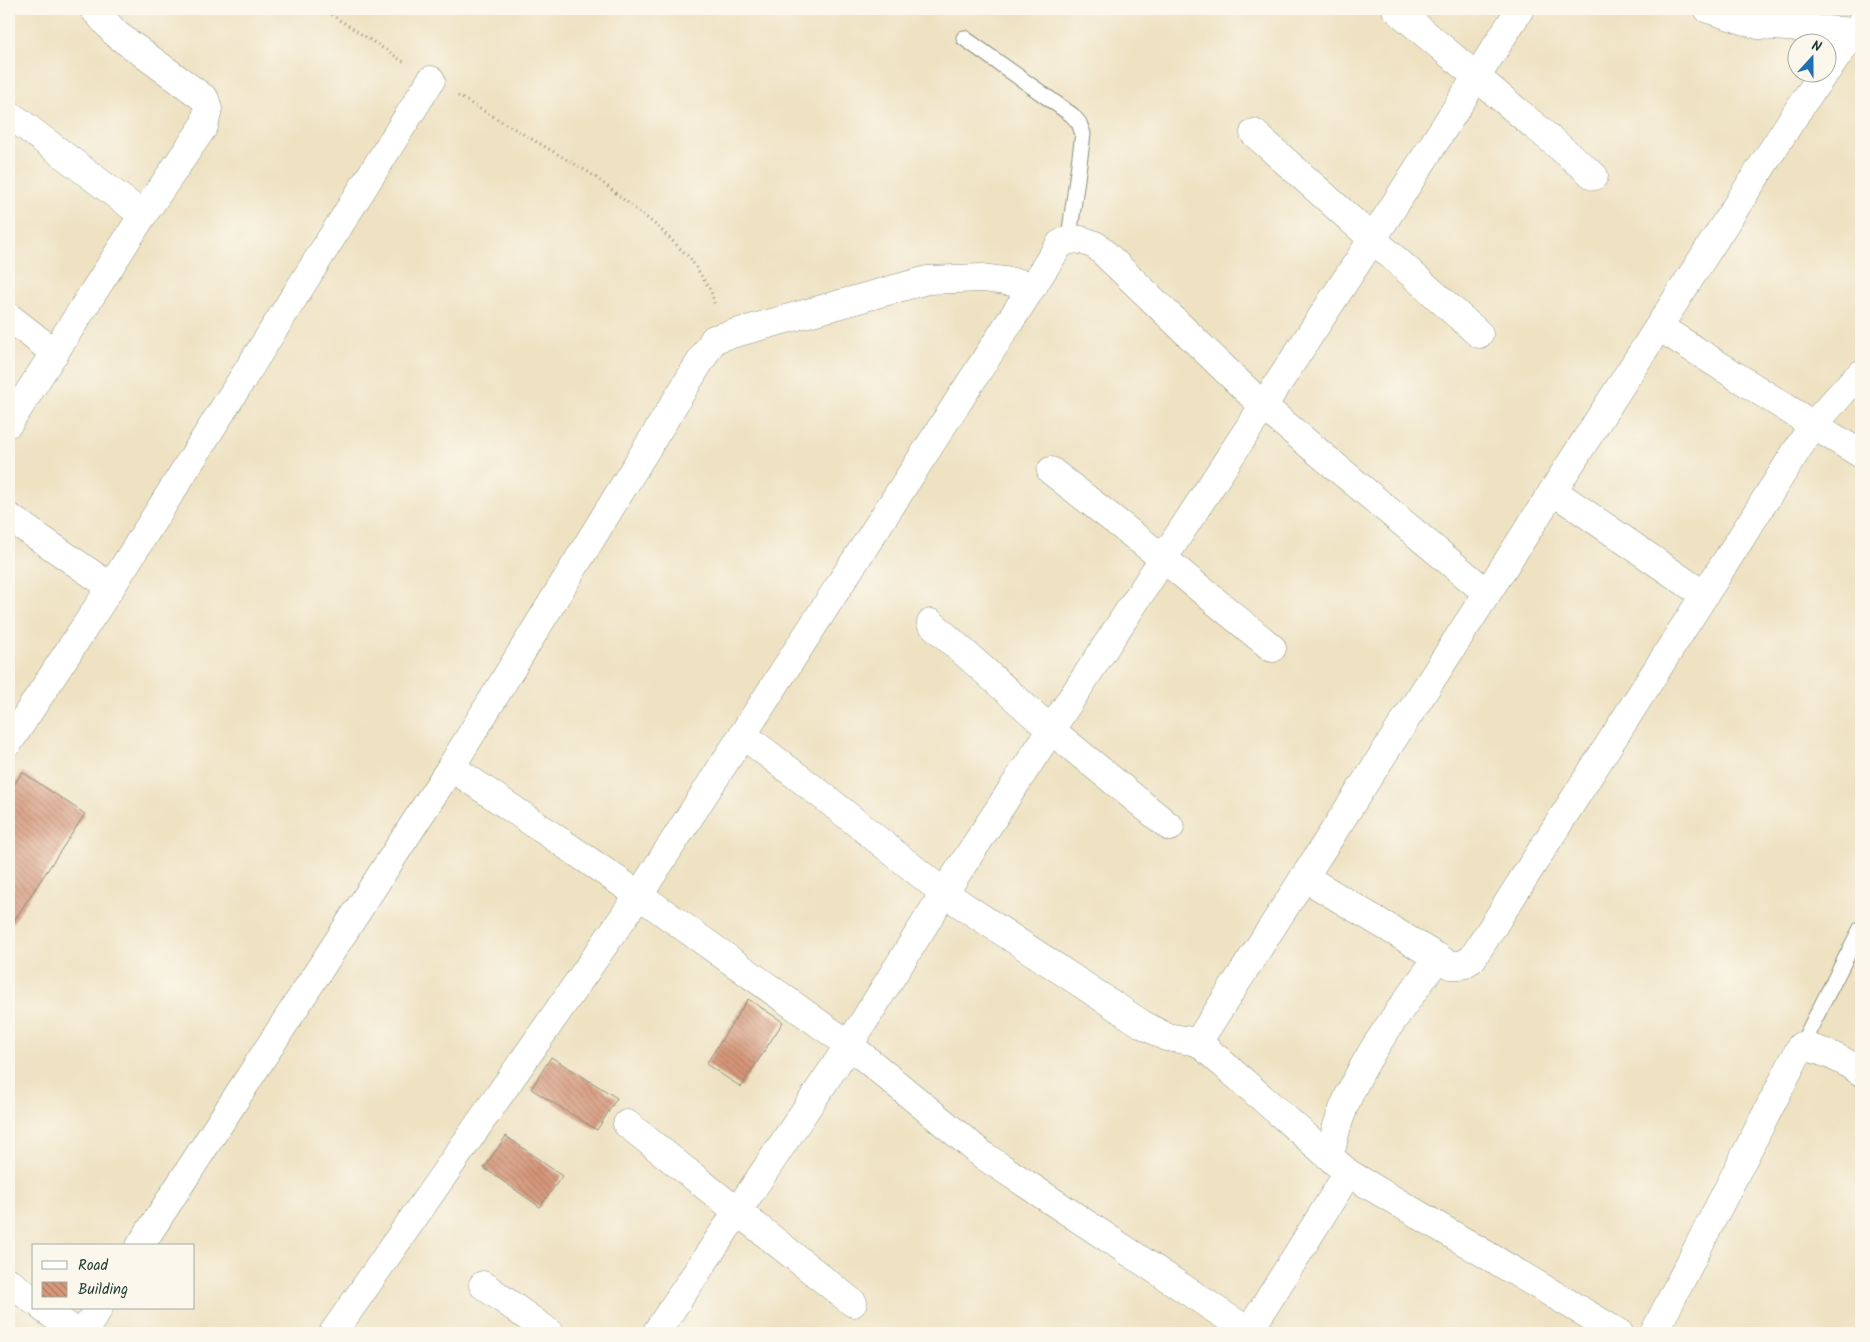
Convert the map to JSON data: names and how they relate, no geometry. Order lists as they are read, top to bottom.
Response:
{
  "legend": ["Road", "Building"],
  "north": "top"
}
